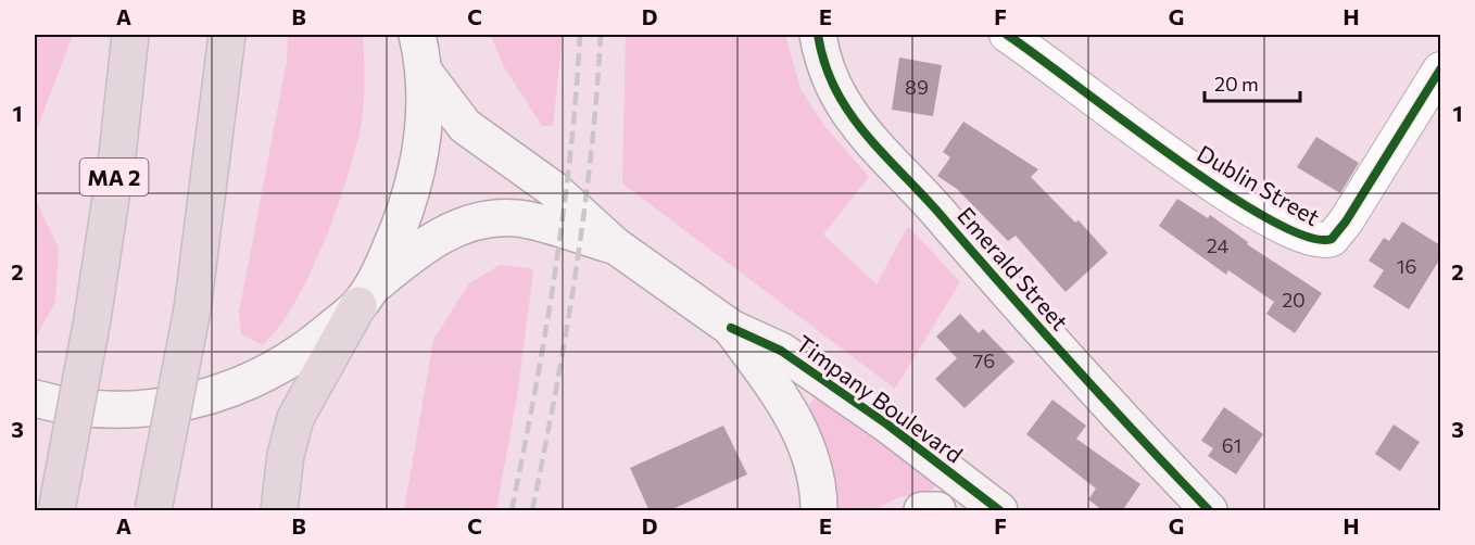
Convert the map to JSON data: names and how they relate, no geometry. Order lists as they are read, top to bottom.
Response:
{
  "streets": {
    "highway": ["MA 2"],
    "main road": ["Emerald Street", "Timpany Boulevard"],
    "street": ["Dublin Street"]
  },
  "house_numbers": [
    "89",
    "24",
    "16",
    "20",
    "76",
    "61"
  ],
  "scale_bar": "20 m",
  "grid": {
    "columns": [
      "A",
      "B",
      "C",
      "D",
      "E",
      "F",
      "G",
      "H"
    ],
    "rows": ["1", "2", "3"]
  }
}
